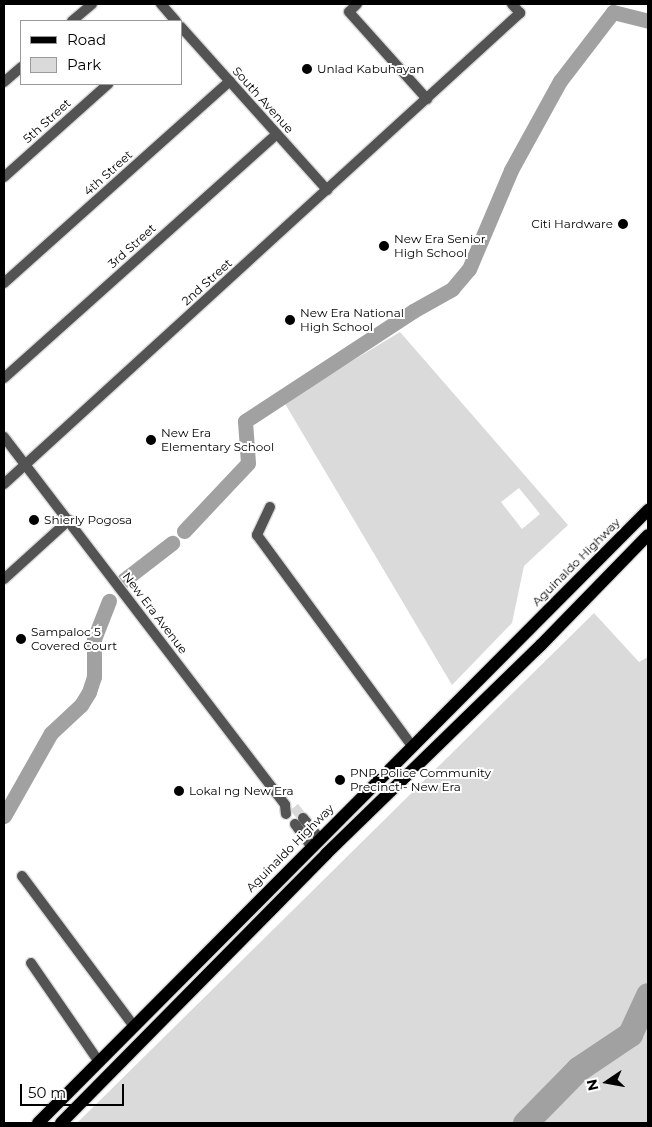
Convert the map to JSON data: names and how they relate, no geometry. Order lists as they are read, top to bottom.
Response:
{
  "streets": {
    "main road": ["Aguinaldo Highway"],
    "street": [
      "South Avenue",
      "5th Street",
      "4th Street",
      "3rd Street",
      "2nd Street",
      "New Era Avenue"
    ]
  },
  "crossings": [
    ["South Avenue", "4th Street"],
    ["South Avenue", "3rd Street"],
    ["South Avenue", "2nd Street"],
    ["2nd Street", "New Era Avenue"]
  ],
  "places": [
    "Unlad Kabuhayan",
    "Citi Hardware",
    "New Era Senior High School",
    "New Era National High School",
    "New Era Elementary School",
    "Shierly Pogosa",
    "Sampaloc 5 Covered Court",
    "PNP Police Community Precinct - New Era",
    "Lokal ng New Era"
  ],
  "legend": ["Road", "Park"],
  "scale_bar": "50 m",
  "north": "left"
}
